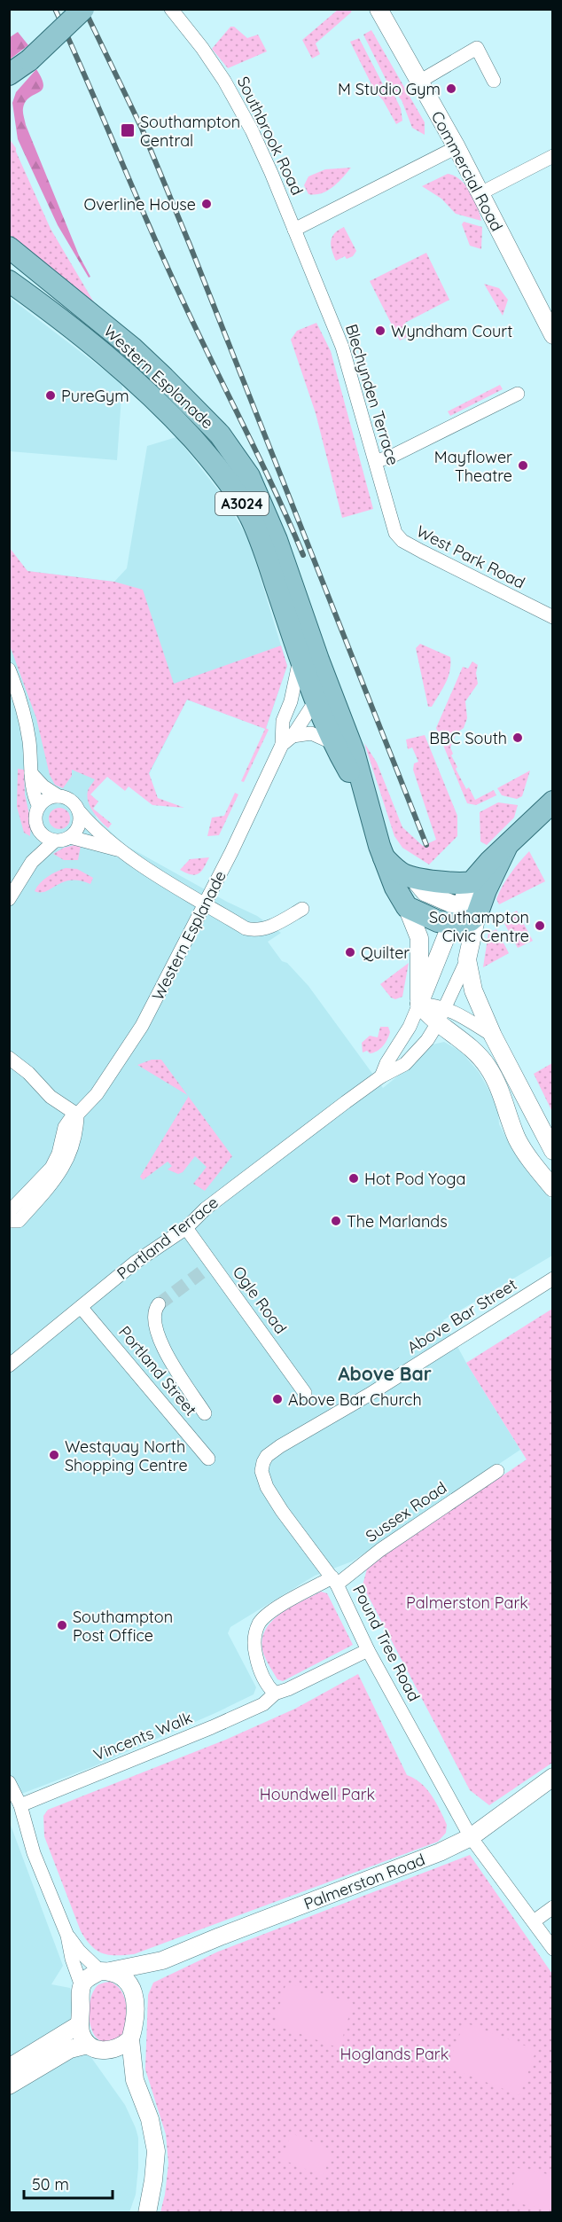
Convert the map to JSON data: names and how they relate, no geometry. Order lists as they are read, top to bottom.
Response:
{
  "streets": {
    "main road": ["Western Esplanade", "A3024"],
    "street": [
      "Southbrook Road",
      "Commercial Road",
      "Blechynden Terrace",
      "West Park Road",
      "Portland Terrace",
      "Ogle Road",
      "Above Bar Street",
      "Portland Street",
      "Sussex Road",
      "Pound Tree Road",
      "Vincents Walk",
      "Palmerston Road"
    ]
  },
  "crossings": [
    ["Southbrook Road", "Blechynden Terrace"],
    ["Western Esplanade", "Portland Terrace"],
    ["Blechynden Terrace", "West Park Road"],
    ["Portland Terrace", "Ogle Road"],
    ["Portland Terrace", "Portland Street"],
    ["Above Bar Street", "Pound Tree Road"],
    ["Sussex Road", "Pound Tree Road"],
    ["Pound Tree Road", "Vincents Walk"],
    ["Pound Tree Road", "Palmerston Road"]
  ],
  "districts": ["Above Bar"],
  "parks": ["Palmerston Park", "Houndwell Park", "Hoglands Park"],
  "places": {
    "other": [
      "M Studio Gym",
      "Overline House",
      "Wyndham Court",
      "PureGym",
      "Mayflower Theatre",
      "BBC South",
      "Southampton Civic Centre",
      "Quilter",
      "Hot Pod Yoga",
      "The Marlands",
      "Above Bar Church",
      "Westquay North Shopping Centre",
      "Southampton Post Office"
    ],
    "transit": ["Southampton Central"]
  },
  "scale_bar": "50 m"
}
